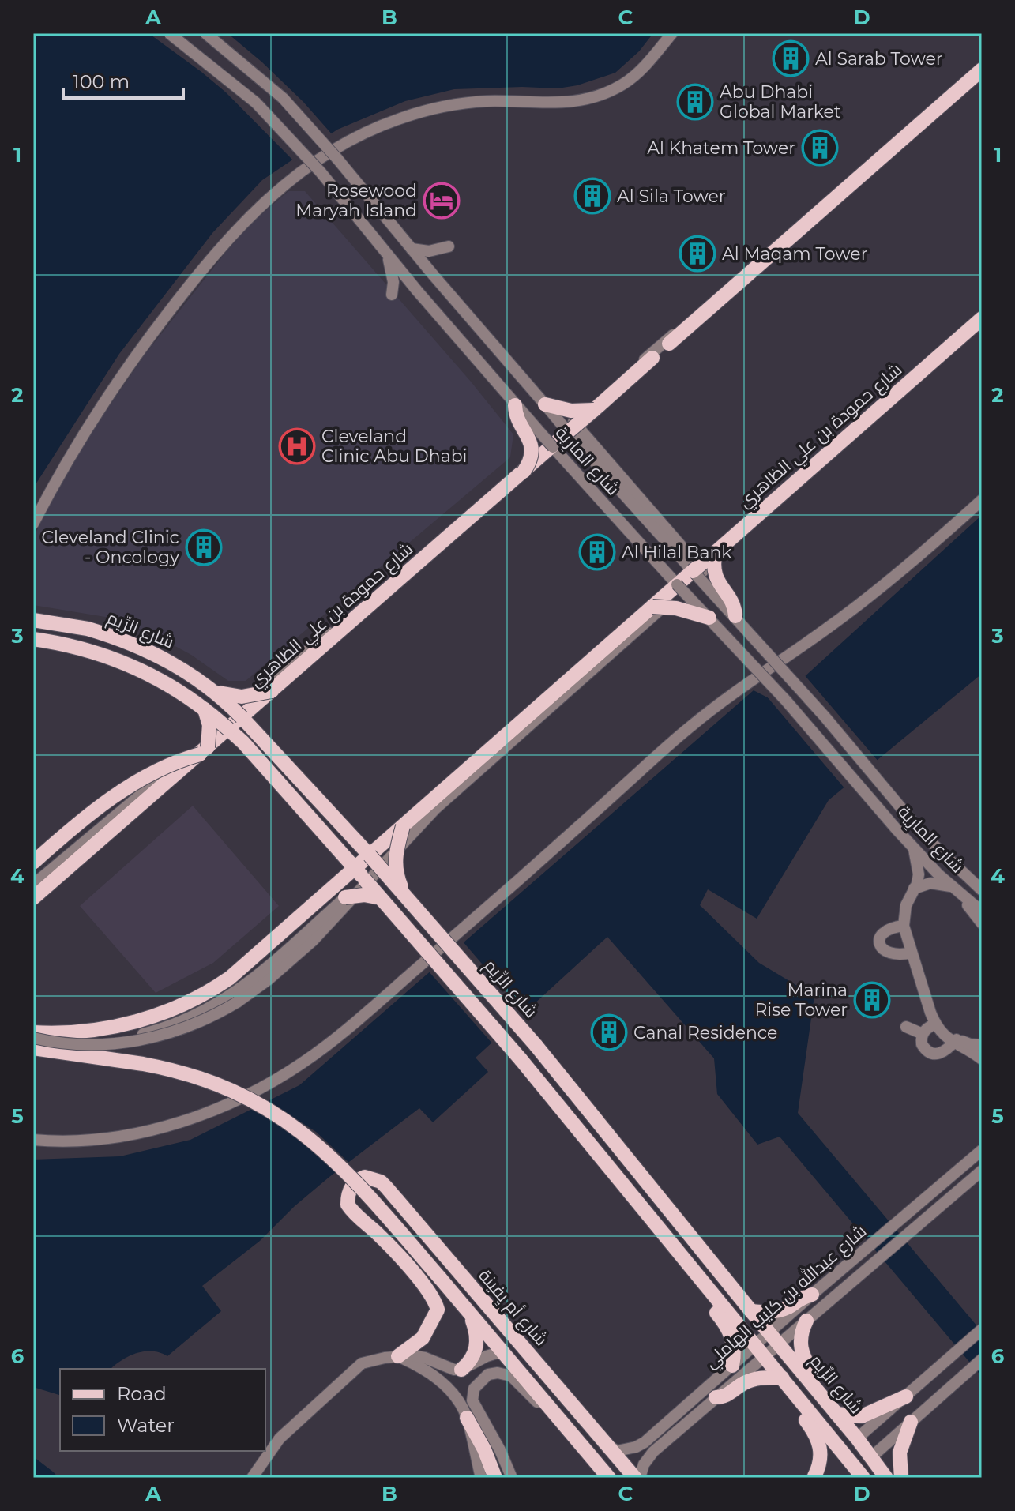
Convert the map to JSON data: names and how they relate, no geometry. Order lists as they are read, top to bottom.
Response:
{
  "streets": {
    "main road": ["شارع حمودة بن علي الظاهري", "شارع الرِّيم", "شارع أم يِفينة"],
    "street": ["شارع المارِية", "شارع عبدالله بن كليب الهاملي"]
  },
  "crossings": [
    ["شارع حمودة بن علي الظاهري", "شارع المارِية"],
    ["شارع حمودة بن علي الظاهري", "شارع الرِّيم"],
    ["شارع الرِّيم", "شارع عبدالله بن كليب الهاملي"],
    ["شارع عبدالله بن كليب الهاملي", "شارع أم يِفينة"]
  ],
  "places": {
    "building": [
      "Al Sarab Tower",
      "Abu Dhabi Global Market",
      "Al Khatem Tower",
      "Al Sila Tower",
      "Al Maqam Tower",
      "Cleveland Clinic - Oncology",
      "Al Hilal Bank",
      "Marina Rise Tower",
      "Canal Residence"
    ],
    "hotel": ["Rosewood Maryah Island"],
    "hospital": ["Cleveland Clinic Abu Dhabi"]
  },
  "legend": ["Road", "Water"],
  "scale_bar": "100 m",
  "grid": {
    "columns": [
      "A",
      "B",
      "C",
      "D"
    ],
    "rows": [
      "1",
      "2",
      "3",
      "4",
      "5",
      "6"
    ]
  }
}
